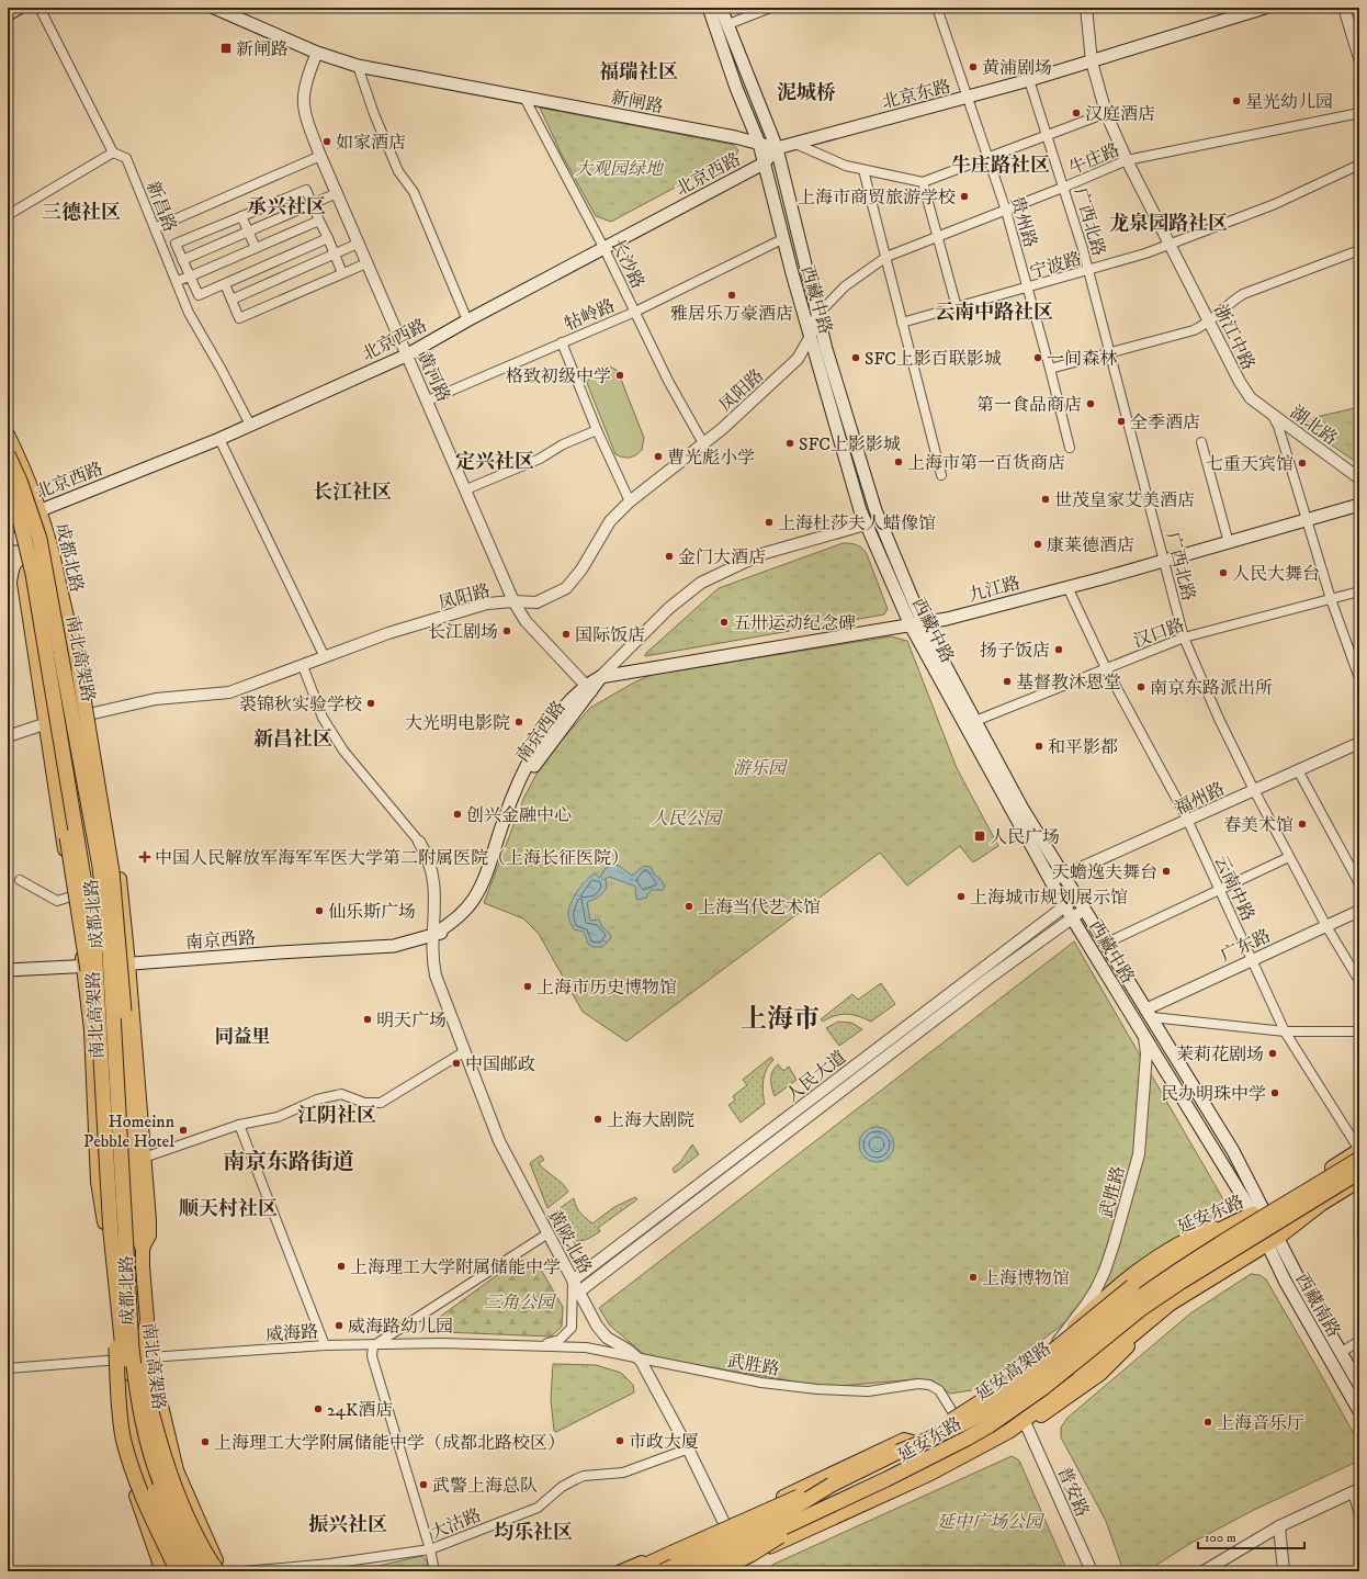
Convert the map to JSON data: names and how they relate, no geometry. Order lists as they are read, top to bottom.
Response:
{
  "streets": {
    "highway": ["南北高架路", "延安高架路"],
    "main road": [
      "北京东路",
      "新闸路",
      "北京西路",
      "西藏中路",
      "成都北路",
      "九江路",
      "南京西路",
      "延安东路",
      "西藏南路"
    ],
    "street": [
      "牛庄路",
      "新昌路",
      "贵州路",
      "广西北路",
      "长沙路",
      "宁波路",
      "牯岭路",
      "浙江中路",
      "黄河路",
      "凤阳路",
      "湖北路",
      "汉口路",
      "福州路",
      "云南中路",
      "广东路",
      "人民大道",
      "武胜路",
      "黄陂北路",
      "威海路",
      "普安路",
      "大沽路"
    ]
  },
  "crossings": [
    ["北京东路", "新闸路"],
    ["北京东路", "北京西路"],
    ["北京东路", "贵州路"],
    ["北京东路", "广西北路"],
    ["北京东路", "西藏中路"],
    ["北京东路", "浙江中路"],
    ["新闸路", "北京西路"],
    ["新闸路", "长沙路"],
    ["新闸路", "西藏中路"],
    ["新闸路", "黄河路"],
    ["牛庄路", "贵州路"],
    ["牛庄路", "广西北路"],
    ["牛庄路", "西藏中路"],
    ["牛庄路", "浙江中路"],
    ["牛庄路", "凤阳路"],
    ["北京西路", "新昌路"],
    ["北京西路", "长沙路"],
    ["北京西路", "西藏中路"],
    ["北京西路", "黄河路"],
    ["北京西路", "成都北路"],
    ["贵州路", "宁波路"],
    ["广西北路", "宁波路"],
    ["广西北路", "九江路"],
    ["广西北路", "汉口路"],
    ["广西北路", "福州路"],
    ["广西北路", "广东路"],
    ["长沙路", "牯岭路"],
    ["长沙路", "凤阳路"],
    ["宁波路", "浙江中路"],
    ["西藏中路", "牯岭路"],
    ["西藏中路", "凤阳路"],
    ["西藏中路", "九江路"],
    ["西藏中路", "汉口路"],
    ["西藏中路", "南京西路"],
    ["西藏中路", "福州路"],
    ["西藏中路", "广东路"],
    ["西藏中路", "人民大道"],
    ["西藏中路", "武胜路"],
    ["西藏中路", "延安东路"],
    ["牯岭路", "黄河路"],
    ["浙江中路", "湖北路"],
    ["浙江中路", "九江路"],
    ["浙江中路", "汉口路"],
    ["黄河路", "凤阳路"],
    ["黄河路", "九江路"],
    ["黄河路", "南京西路"],
    ["凤阳路", "成都北路"],
    ["成都北路", "南北高架路"],
    ["成都北路", "南京西路"],
    ["成都北路", "威海路"],
    ["九江路", "南京西路"],
    ["九江路", "云南中路"],
    ["汉口路", "云南中路"],
    ["南北高架路", "南京西路"],
    ["南京西路", "黄陂北路"],
    ["福州路", "云南中路"],
    ["云南中路", "广东路"],
    ["云南中路", "延安东路"],
    ["人民大道", "武胜路"],
    ["人民大道", "黄陂北路"],
    ["武胜路", "延安东路"],
    ["武胜路", "黄陂北路"],
    ["武胜路", "威海路"],
    ["延安东路", "黄陂北路"],
    ["延安东路", "西藏南路"],
    ["延安东路", "延安高架路"],
    ["延安东路", "普安路"],
    ["黄陂北路", "大沽路"]
  ],
  "districts": [
    "福瑞社区",
    "泥城桥",
    "牛庄路社区",
    "承兴社区",
    "三德社区",
    "龙泉园路社区",
    "云南中路社区",
    "定兴社区",
    "长江社区",
    "新昌社区",
    "上海市",
    "同益里",
    "江阴社区",
    "南京东路街道",
    "顺天村社区",
    "振兴社区",
    "均乐社区"
  ],
  "parks": [
    "大观园绿地",
    "游乐园",
    "人民公园",
    "三角公园",
    "延中广场公园"
  ],
  "places": {
    "transit": ["新闸路", "人民广场"],
    "other": [
      "黄浦剧场",
      "星光幼儿园",
      "汉庭酒店",
      "如家酒店",
      "上海市商贸旅游学校",
      "雅居乐万豪酒店",
      "SFC上影百联影城",
      "一间森林",
      "格致初级中学",
      "第一食品商店",
      "全季酒店",
      "SFC上影影城",
      "曹光彪小学",
      "上海市第一百货商店",
      "七重天宾馆",
      "世茂皇家艾美酒店",
      "上海杜莎夫人蜡像馆",
      "康莱德酒店",
      "金门大酒店",
      "人民大舞台",
      "五卅运动纪念碑",
      "长江剧场",
      "国际饭店",
      "扬子饭店",
      "基督教沐恩堂",
      "南京东路派出所",
      "裘锦秋实验学校",
      "大光明电影院",
      "和平影都",
      "创兴金融中心",
      "春美术馆",
      "天蟾逸夫舞台",
      "上海城市规划展示馆",
      "上海当代艺术馆",
      "仙乐斯广场",
      "上海市历史博物馆",
      "明天广场",
      "茉莉花剧场",
      "中国邮政",
      "民办明珠中学",
      "上海大剧院",
      "Homeinn Pebble Hotel",
      "上海理工大学附属储能中学",
      "上海博物馆",
      "威海路幼儿园",
      "24K酒店",
      "上海音乐厅",
      "市政大厦",
      "上海理工大学附属储能中学（成都北路校区）",
      "武警上海总队"
    ],
    "health": ["中国人民解放军海军军医大学第二附属医院（上海长征医院）"]
  },
  "scale_bar": "100 m"
}
